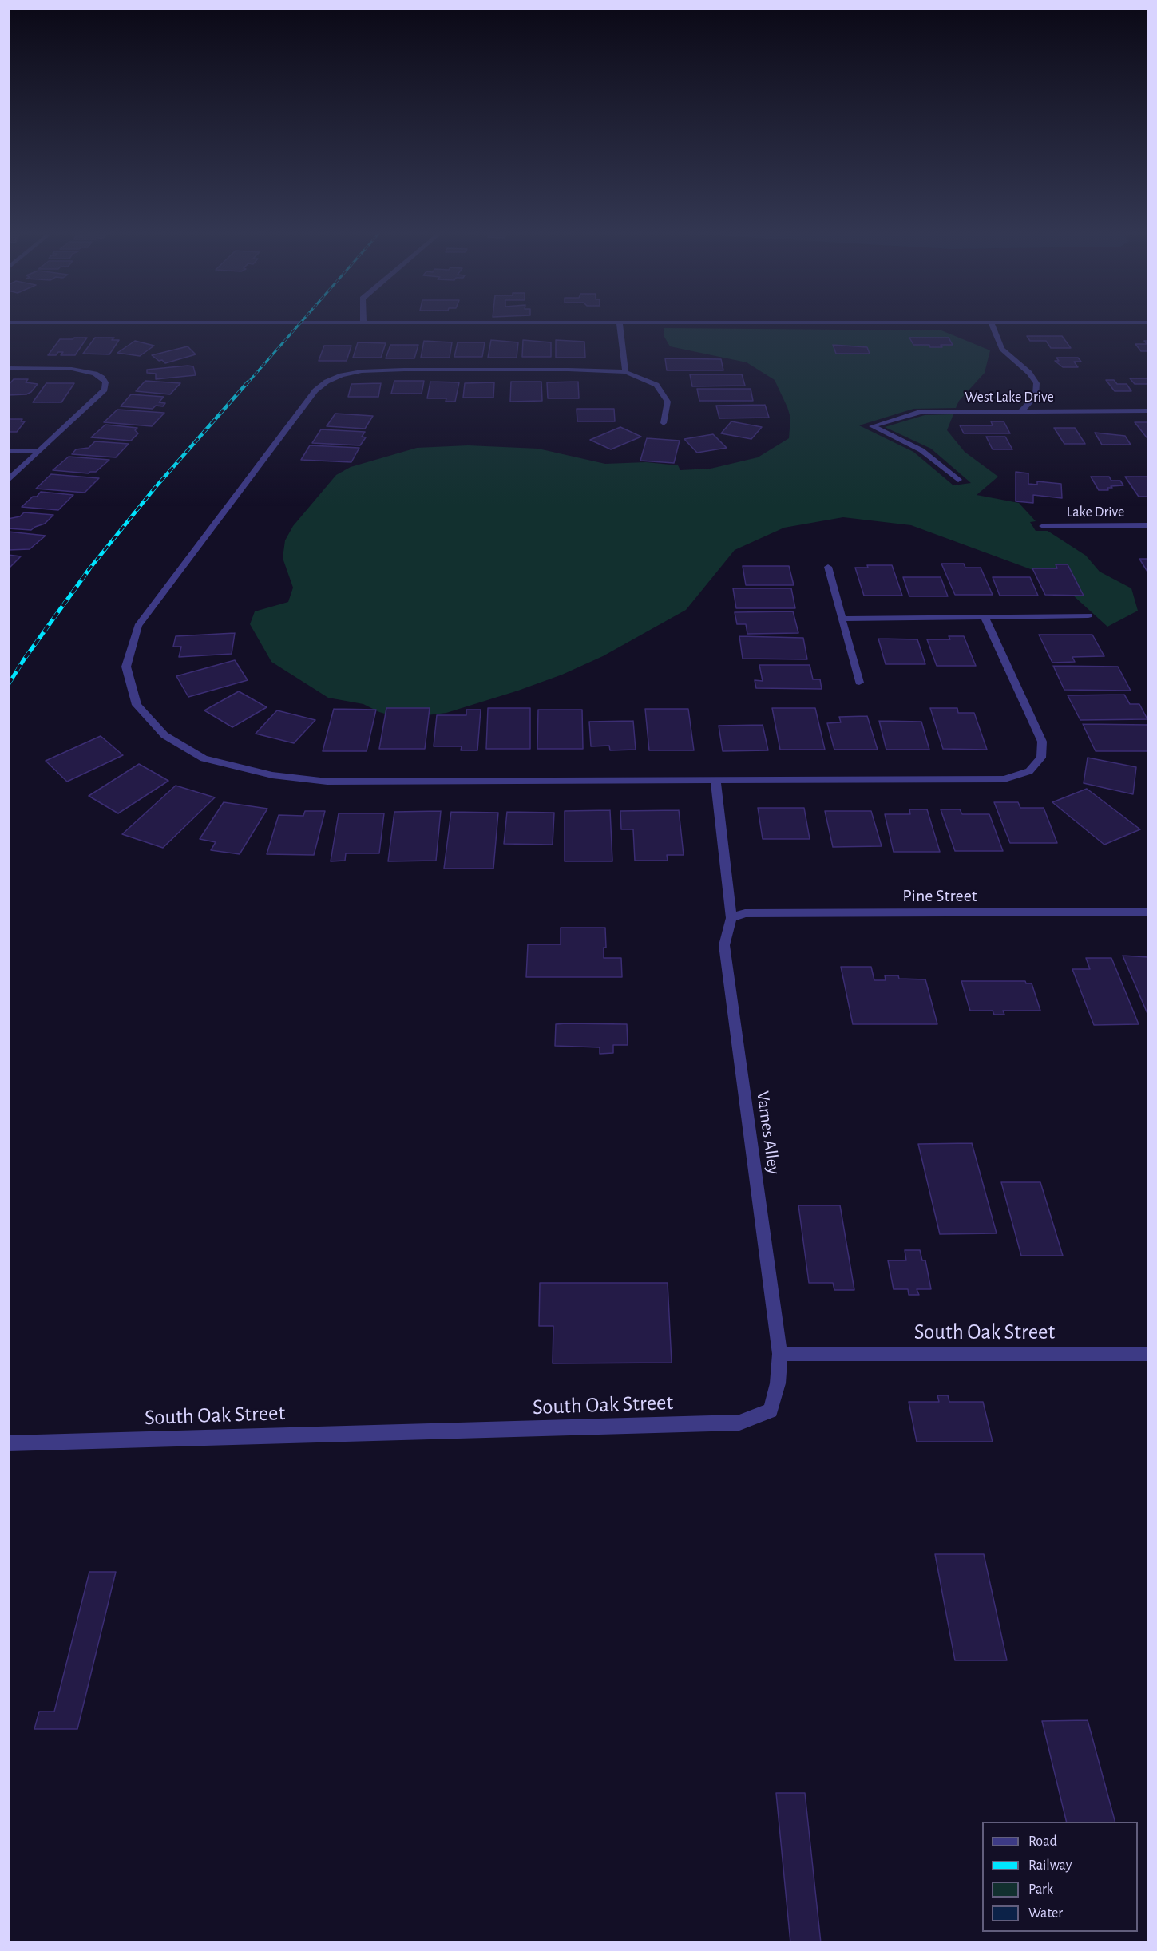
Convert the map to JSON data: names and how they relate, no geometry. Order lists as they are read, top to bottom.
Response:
{
  "streets": {
    "street": [
      "West Lake Drive",
      "Lake Drive",
      "Pine Street",
      "Varnes Alley",
      "South Oak Street"
    ]
  },
  "crossings": [
    ["Pine Street", "Varnes Alley"],
    ["Varnes Alley", "South Oak Street"]
  ],
  "legend": [
    "Road",
    "Railway",
    "Park",
    "Water"
  ]
}
